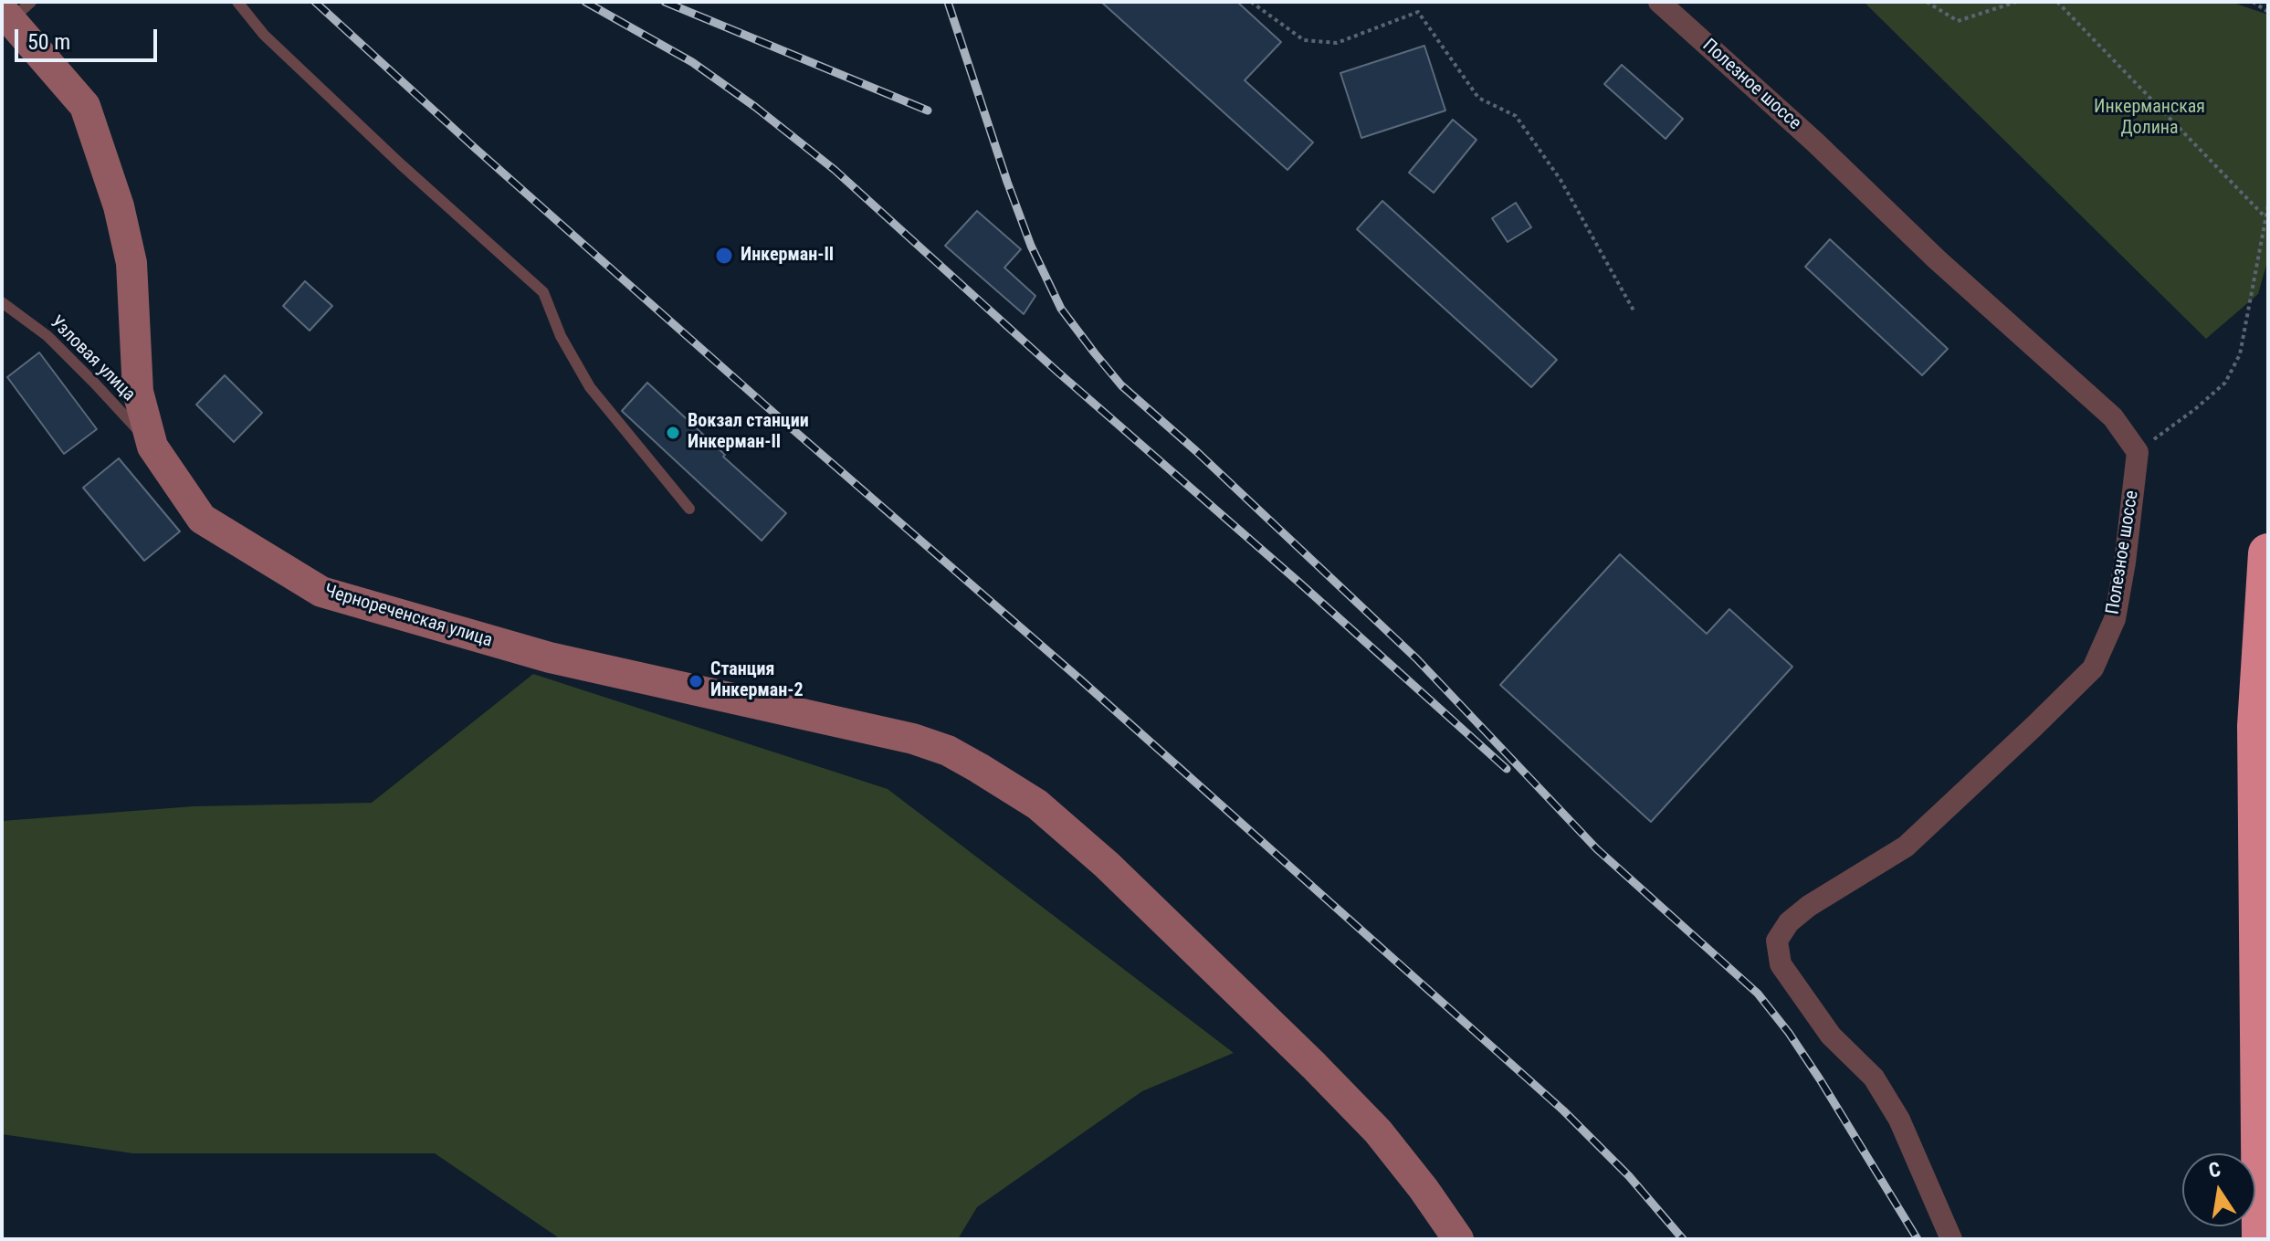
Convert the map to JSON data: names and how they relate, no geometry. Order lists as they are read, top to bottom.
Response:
{
  "streets": {
    "main road": ["Чернореченская улица"],
    "street": ["Полезное шоссе"],
    "lane": ["Узловая улица"]
  },
  "crossings": [
    ["Узловая улица", "Чернореченская улица"]
  ],
  "parks": ["Инкерманская Долина"],
  "places": ["Инкерман-II", "Вокзал станции Инкерман-II", "Станция Инкерман-2"],
  "scale_bar": "50 m",
  "north": "top"
}
